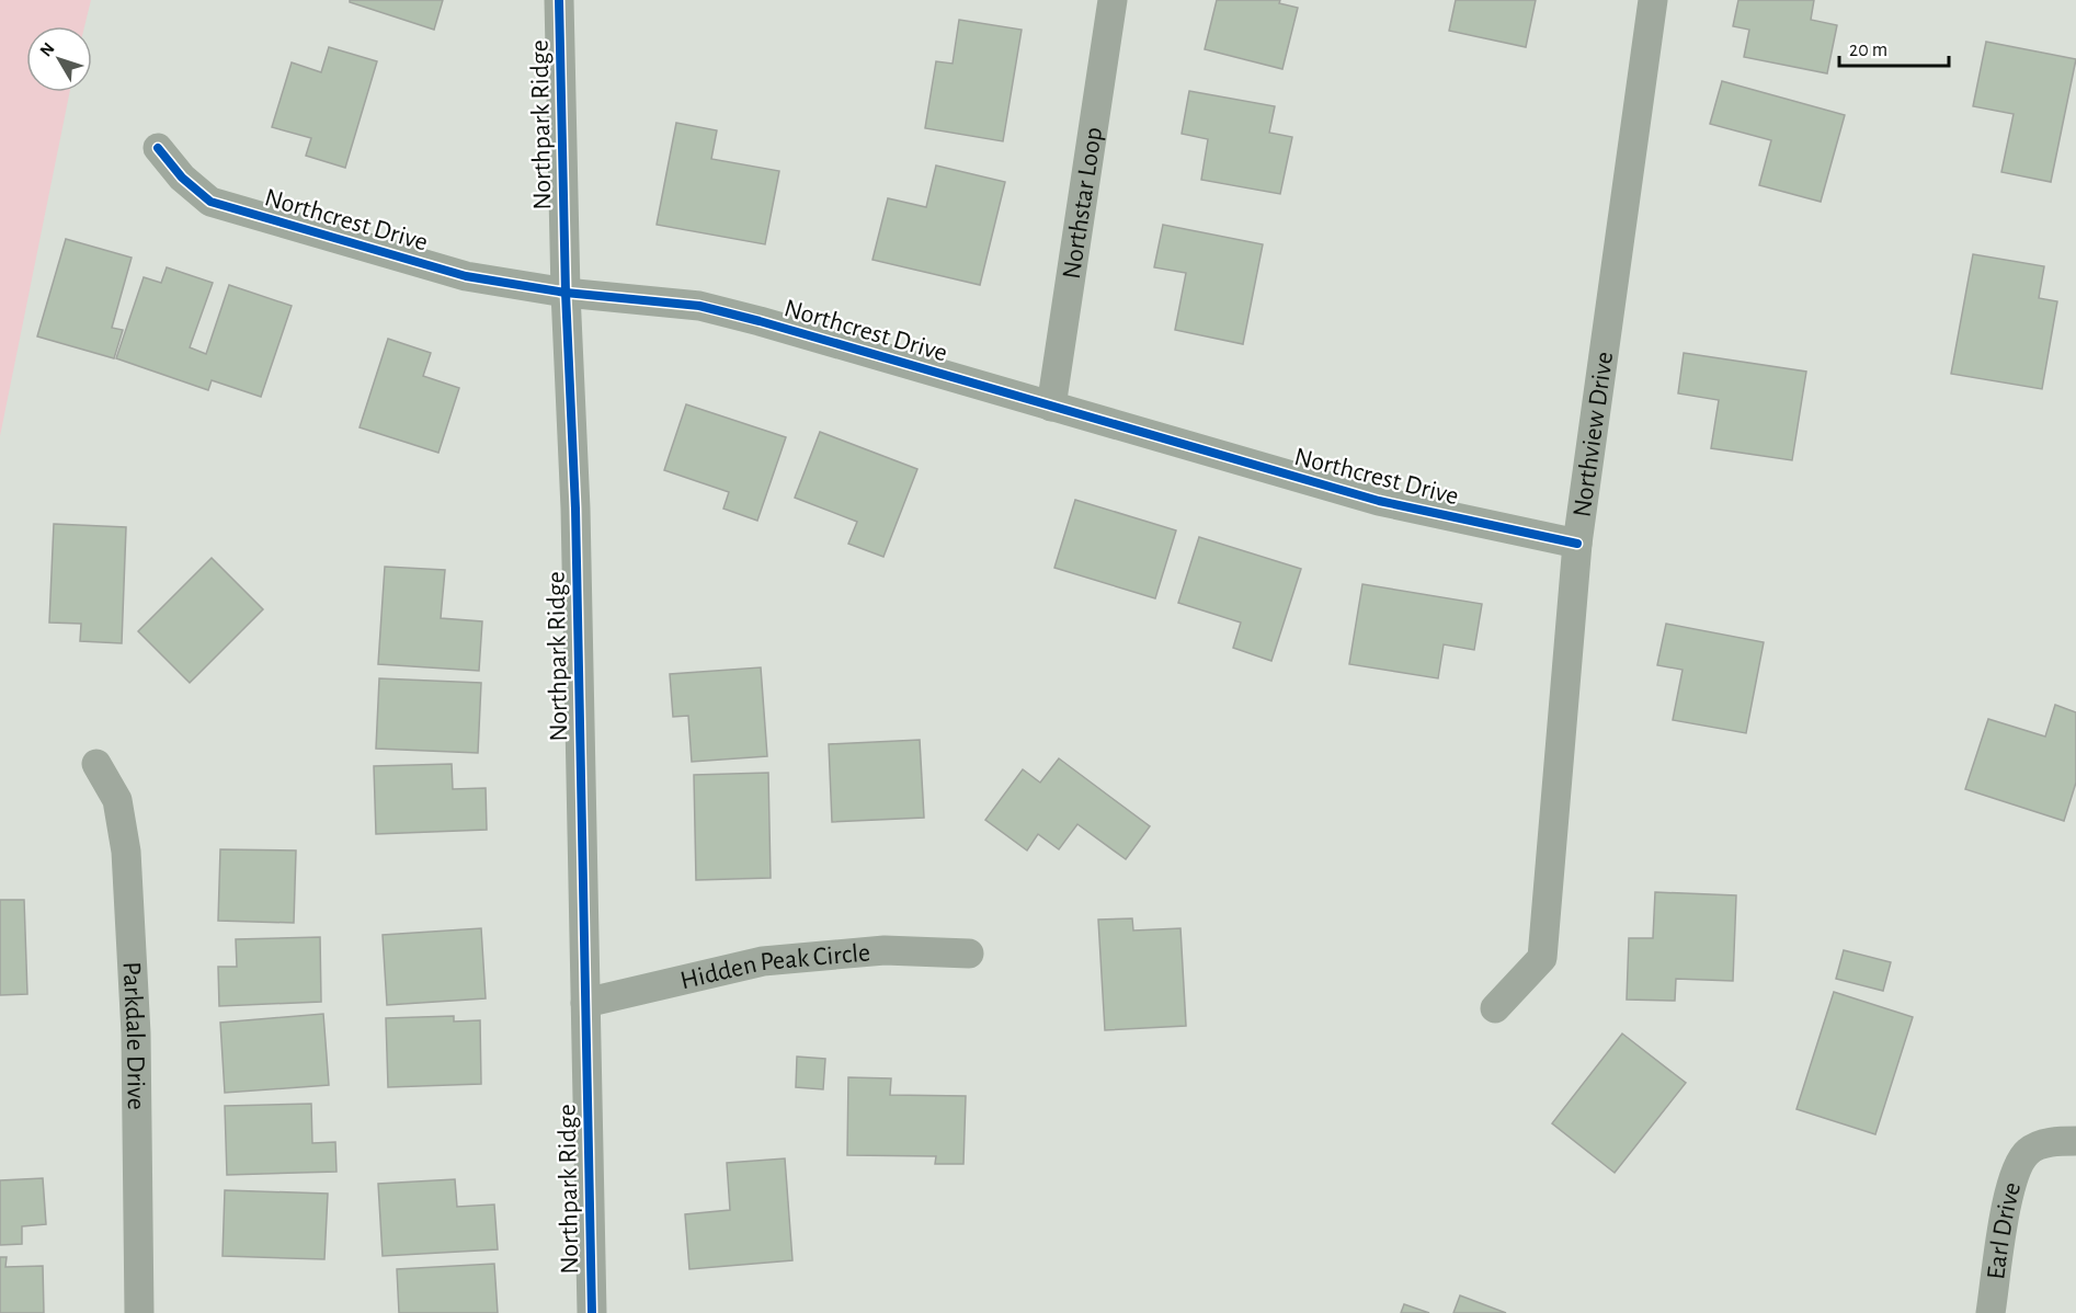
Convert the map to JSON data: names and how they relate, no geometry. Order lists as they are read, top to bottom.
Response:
{
  "streets": {
    "street": [
      "Northpark Ridge",
      "Northstar Loop",
      "Northcrest Drive",
      "Northview Drive",
      "Hidden Peak Circle",
      "Parkdale Drive",
      "Earl Drive"
    ]
  },
  "crossings": [
    ["Northpark Ridge", "Northcrest Drive"],
    ["Northpark Ridge", "Hidden Peak Circle"],
    ["Northstar Loop", "Northcrest Drive"],
    ["Northcrest Drive", "Northview Drive"]
  ],
  "scale_bar": "20 m",
  "north": "top left"
}
